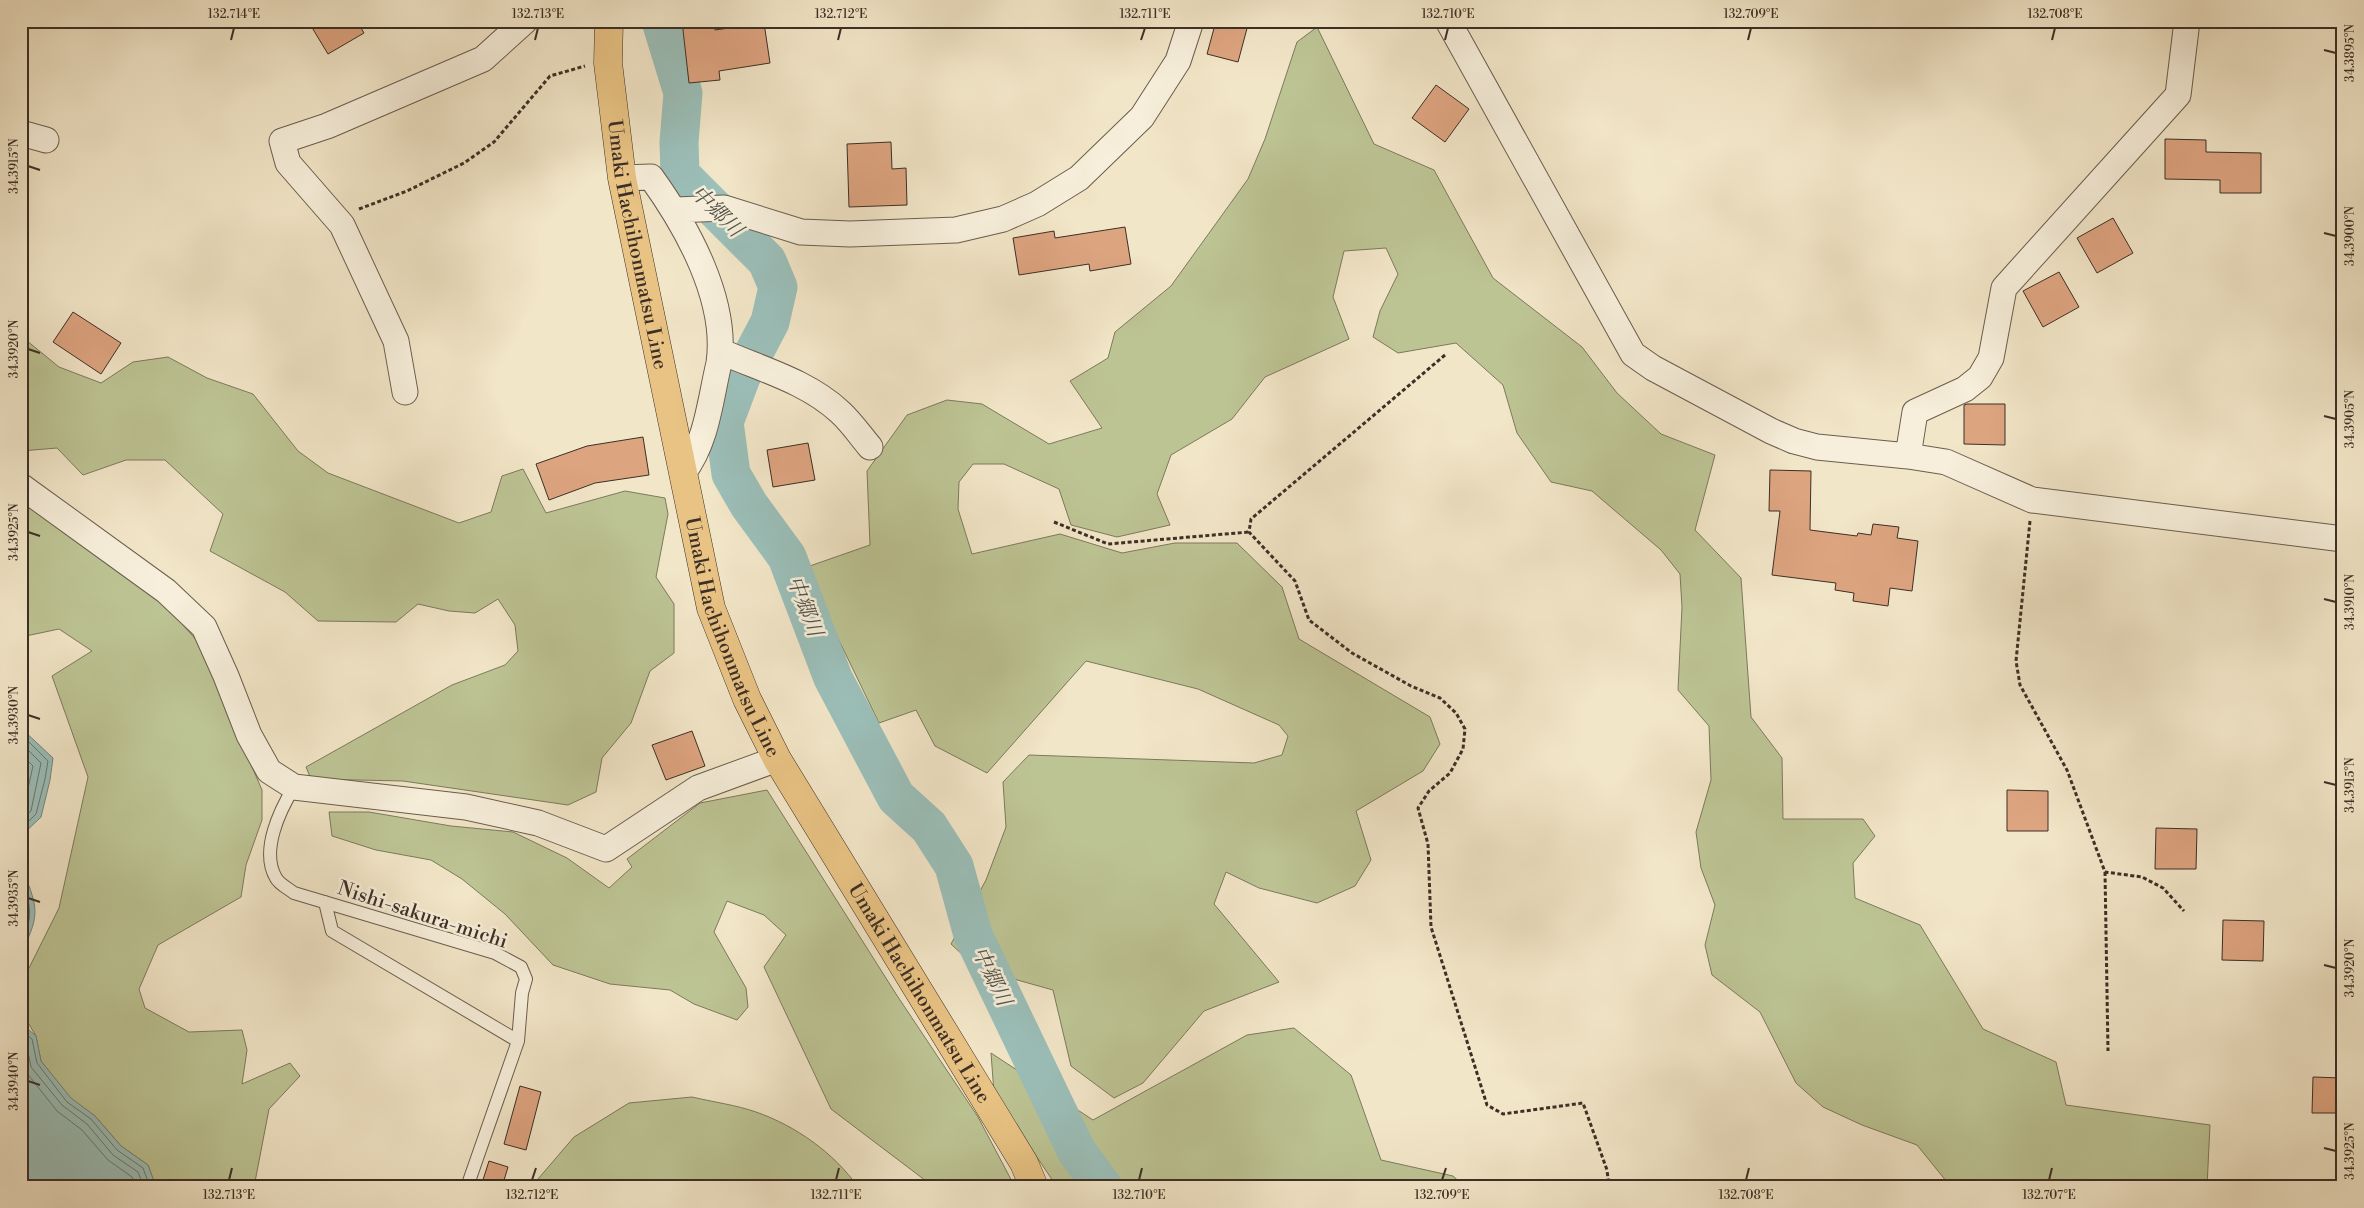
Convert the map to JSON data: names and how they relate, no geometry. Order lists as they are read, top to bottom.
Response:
{
  "streets": {
    "main road": ["Umaki Hachihonmatsu Line"],
    "lane": ["Nishi-sakura-michi"]
  },
  "water": ["中郷川"],
  "coordinates": [
    "132.714°E",
    "132.713°E",
    "132.712°E",
    "132.711°E",
    "132.710°E",
    "132.709°E",
    "132.708°E",
    "34.3895°N",
    "34.3915°N",
    "34.3900°N",
    "34.3920°N",
    "34.3905°N",
    "34.3925°N",
    "34.3910°N",
    "34.3930°N",
    "34.3935°N",
    "34.3940°N",
    "132.707°E"
  ]
}
